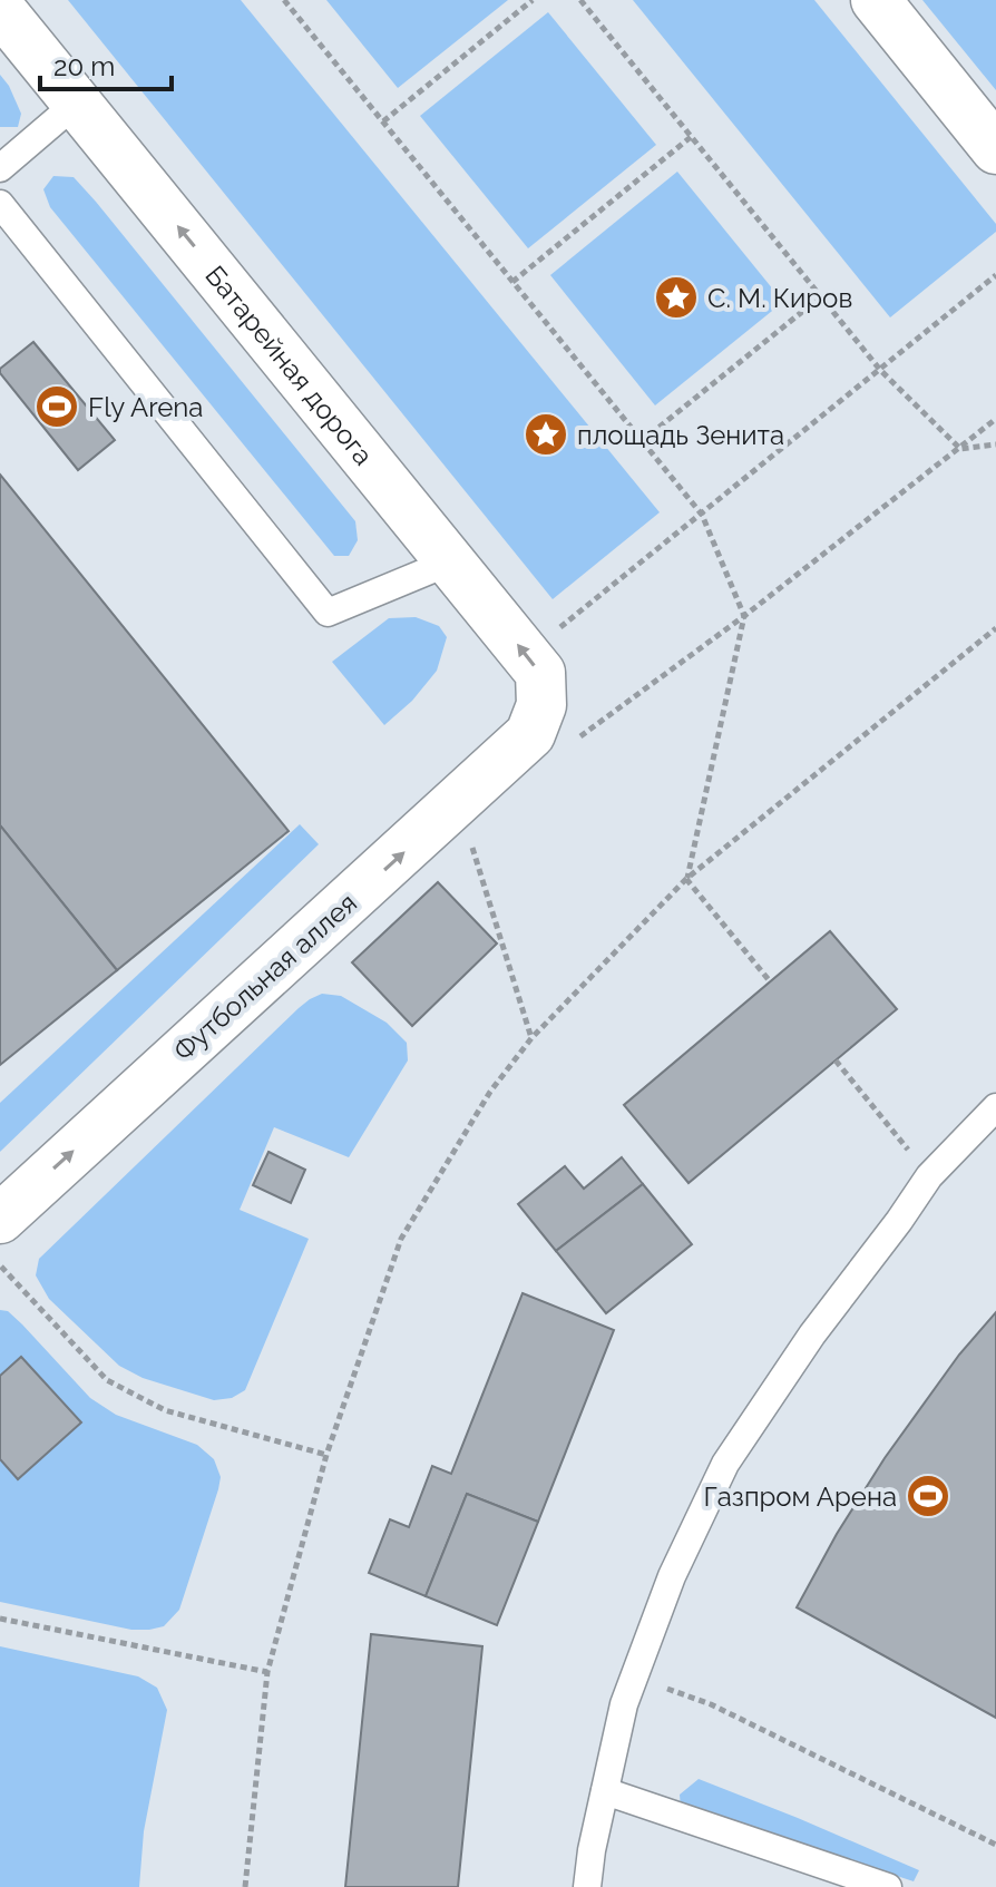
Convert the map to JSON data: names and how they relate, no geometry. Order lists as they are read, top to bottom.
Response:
{
  "streets": {
    "street": ["Батарейная дорога", "Футбольная аллея"]
  },
  "crossings": [
    ["Батарейная дорога", "Футбольная аллея"]
  ],
  "one_way": ["Батарейная дорога", "Футбольная аллея"],
  "places": {
    "place": ["С. М. Киров", "площадь Зенита"],
    "sports": ["Fly Arena", "Газпром Арена"]
  },
  "scale_bar": "20 m"
}
